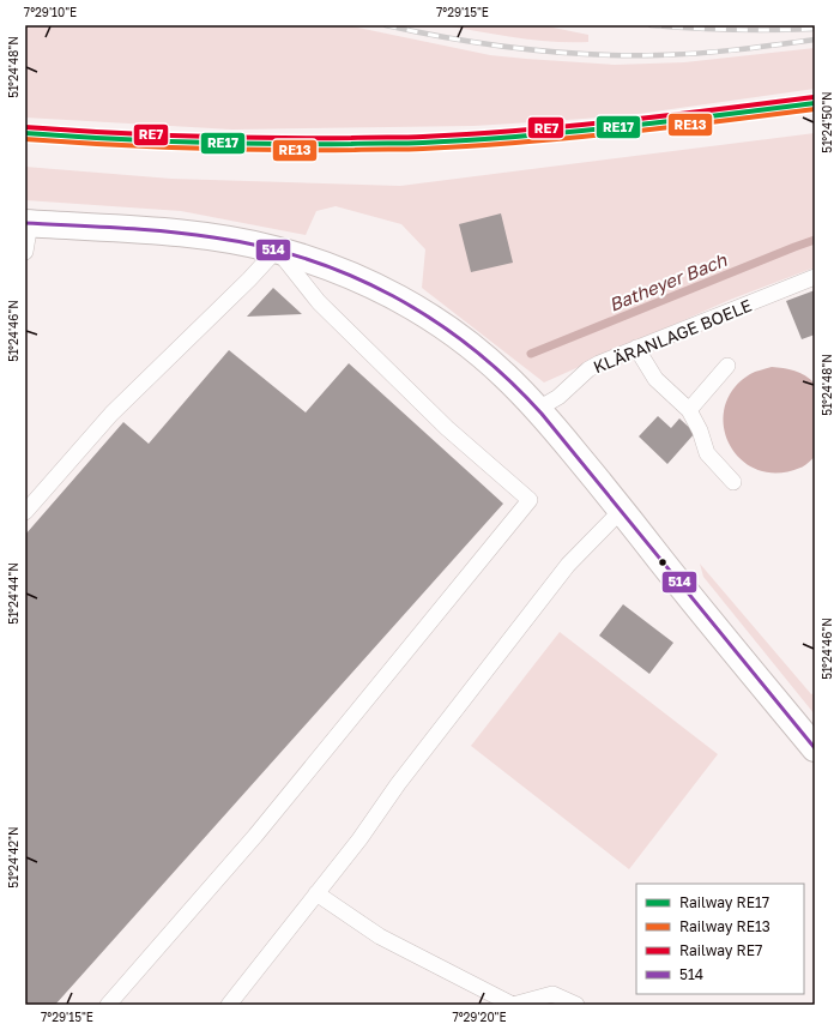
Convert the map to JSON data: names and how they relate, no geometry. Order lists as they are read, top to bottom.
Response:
{
  "streets": {
    "lane": ["KLÄRANLAGE BOELE"]
  },
  "water": ["Batheyer Bach"],
  "lines": [
    "rail line RE7",
    "rail line RE17",
    "rail line RE13",
    "transit line 514"
  ],
  "legend": [
    "Railway RE17",
    "Railway RE13",
    "Railway RE7",
    "514"
  ],
  "coordinates": [
    "7°29'10\"E",
    "7°29'15\"E",
    "51°24'48\"N",
    "51°24'50\"N",
    "51°24'46\"N",
    "51°24'44\"N",
    "51°24'42\"N",
    "7°29'20\"E"
  ]
}
